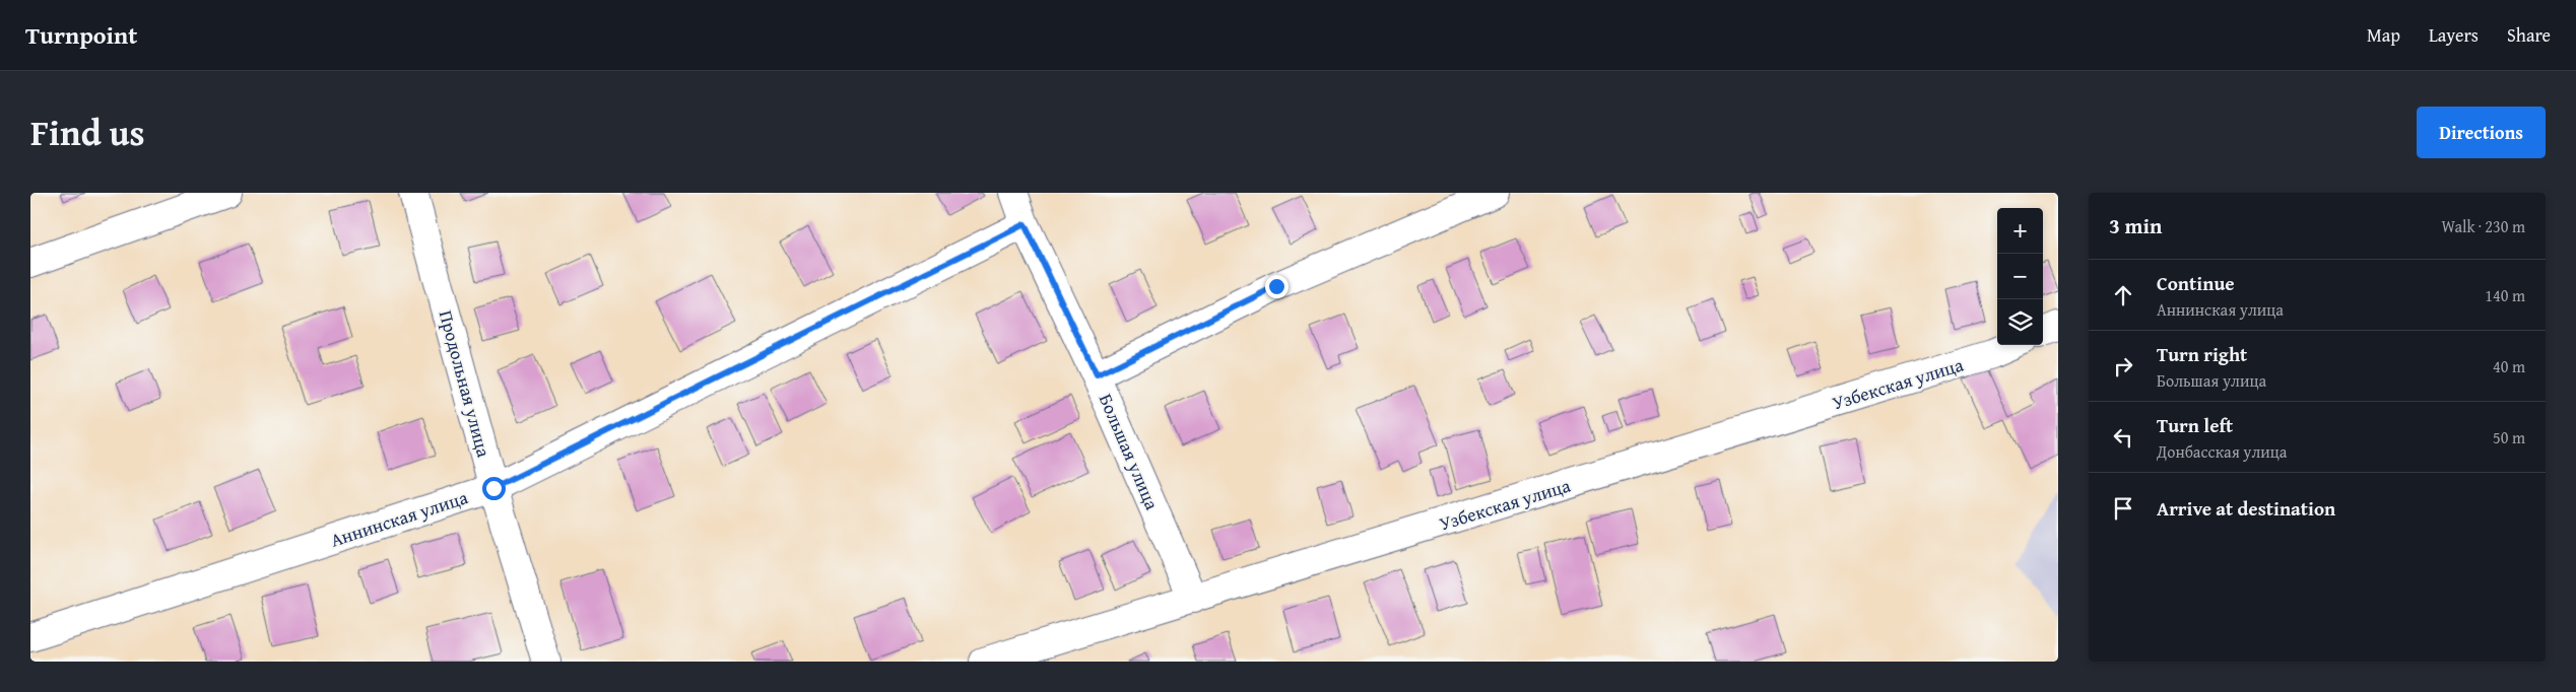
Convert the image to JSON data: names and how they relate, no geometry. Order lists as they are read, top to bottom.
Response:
{
  "streets": {
    "street": [
      "Продольная улица",
      "Узбекская улица",
      "Большая улица",
      "Аннинская улица"
    ]
  },
  "crossings": [
    ["Продольная улица", "Аннинская улица"],
    ["Узбекская улица", "Большая улица"],
    ["Большая улица", "Аннинская улица"]
  ],
  "page": {
    "header": "Turnpoint",
    "nav": ["Map", "Layers", "Share"],
    "title": "Find us",
    "buttons": "Directions",
    "heading": ["3 min", "Walk · 230 m"],
    "map_buttons": ["+", "−"],
    "list": [
      ["Continue", "Аннинская улица", "140 m"],
      ["Turn right", "Большая улица", "40 m"],
      ["Turn left", "Донбасская улица", "50 m"],
      "Arrive at destination"
    ]
  }
}
